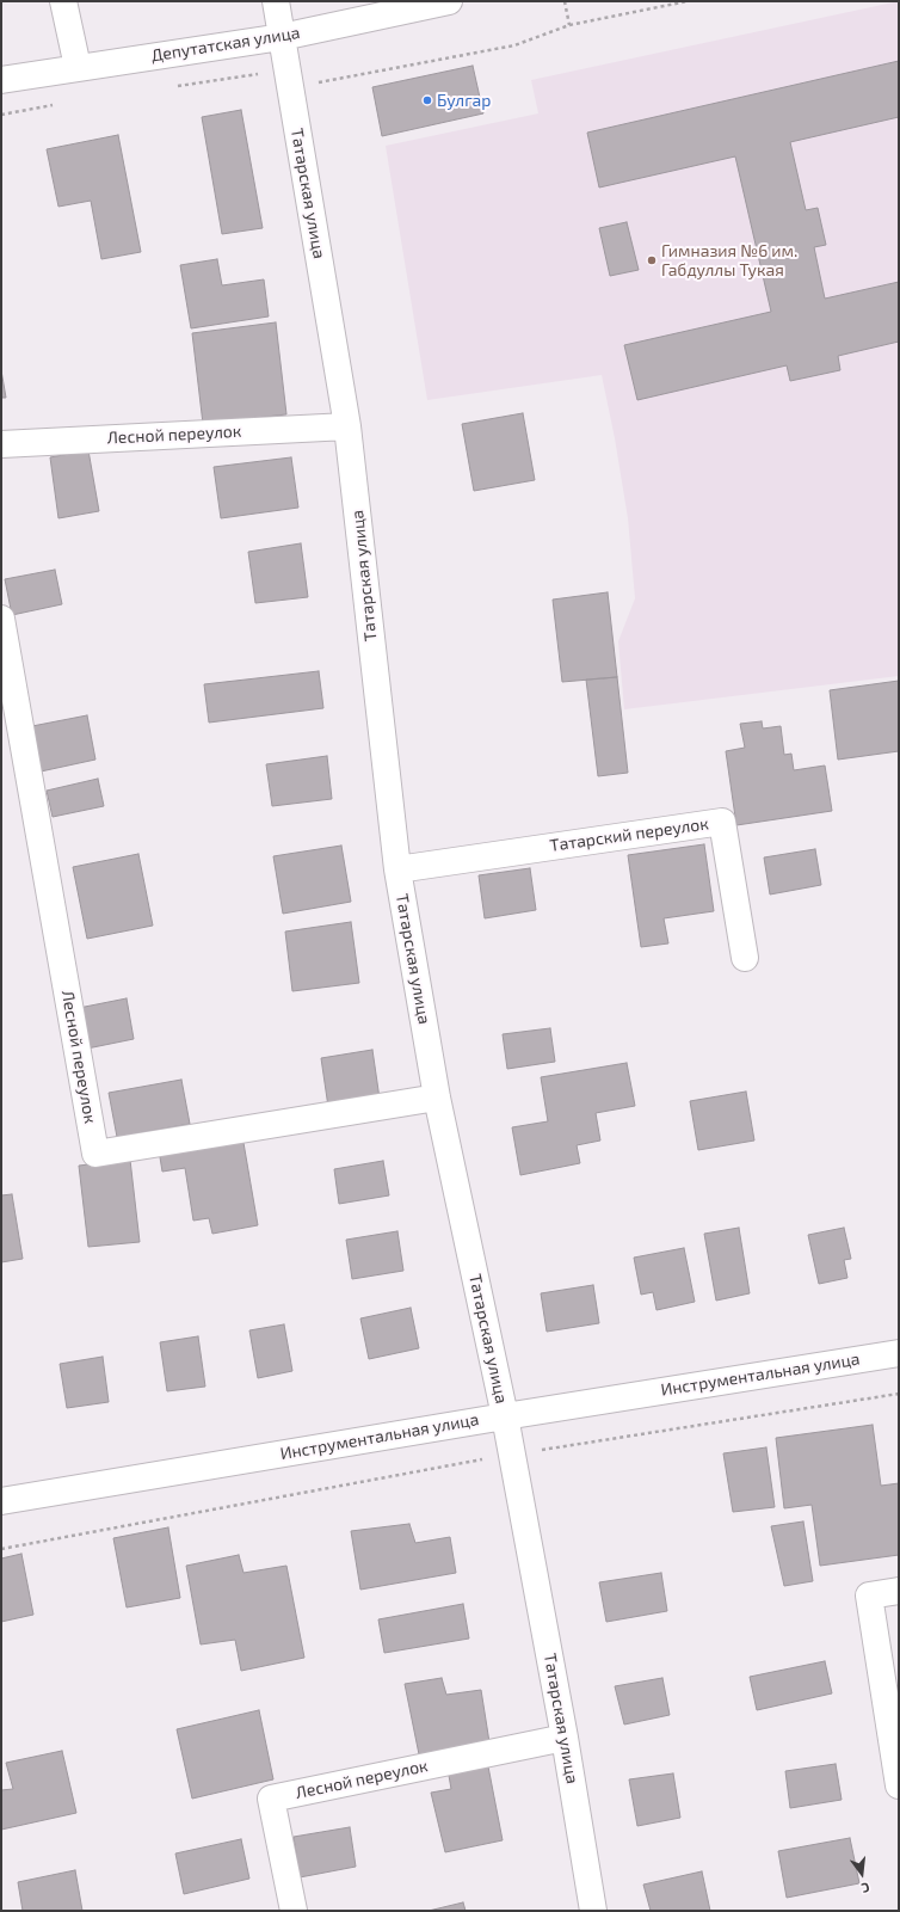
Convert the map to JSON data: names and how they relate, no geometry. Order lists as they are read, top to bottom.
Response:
{
  "streets": {
    "street": [
      "Депутатская улица",
      "Татарская улица",
      "Лесной переулок",
      "Татарский переулок",
      "Инструментальная улица"
    ]
  },
  "crossings": [
    ["Депутатская улица", "Татарская улица"],
    ["Татарская улица", "Лесной переулок"],
    ["Татарская улица", "Татарский переулок"],
    ["Татарская улица", "Инструментальная улица"]
  ],
  "places": ["Булгар", "Гимназия №6 им. Габдуллы Тукая"],
  "north": "bottom"
}
